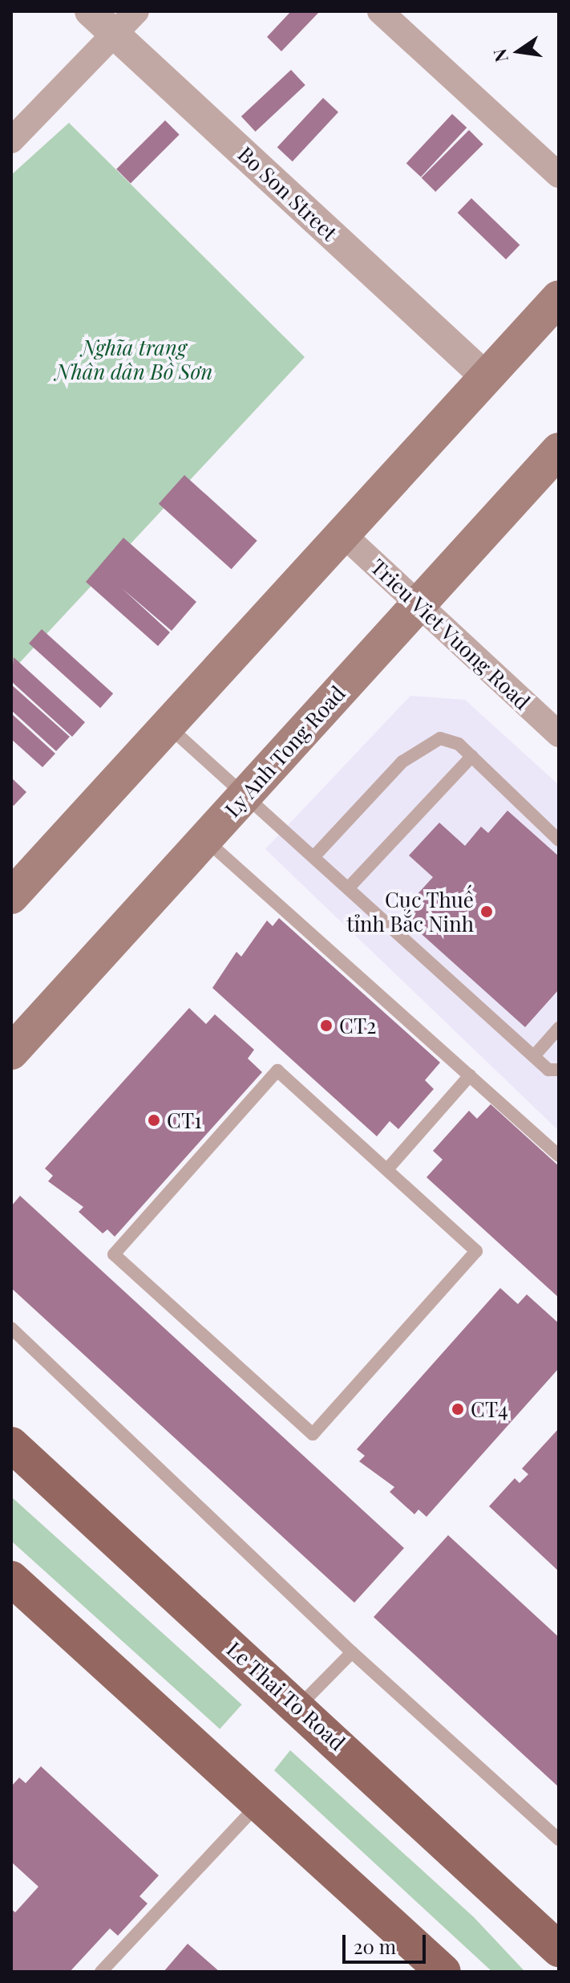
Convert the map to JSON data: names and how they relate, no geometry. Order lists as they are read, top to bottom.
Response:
{
  "streets": {
    "main road": ["Ly Anh Tong Road", "Le Thai To Road"],
    "street": ["Bo Son Street", "Trieu Viet Vuong Road"]
  },
  "crossings": [
    ["Trieu Viet Vuong Road", "Ly Anh Tong Road"]
  ],
  "parks": ["Nghĩa trang Nhân dân Bồ Sơn"],
  "places": [
    "Cục Thuế tỉnh Bắc Ninh",
    "CT2",
    "CT1",
    "CT4"
  ],
  "scale_bar": "20 m",
  "north": "left"
}
